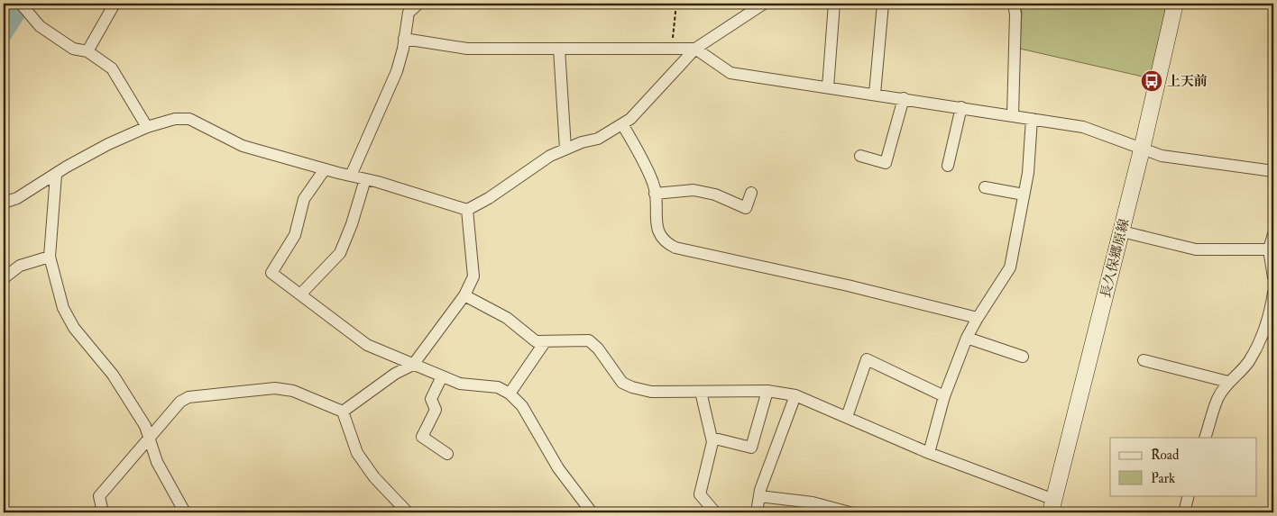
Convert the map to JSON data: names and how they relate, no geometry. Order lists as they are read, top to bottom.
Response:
{
  "streets": {
    "main road": ["長久保郷原線"]
  },
  "places": {
    "bus stop": ["上天前"]
  },
  "legend": ["Road", "Park"]
}
